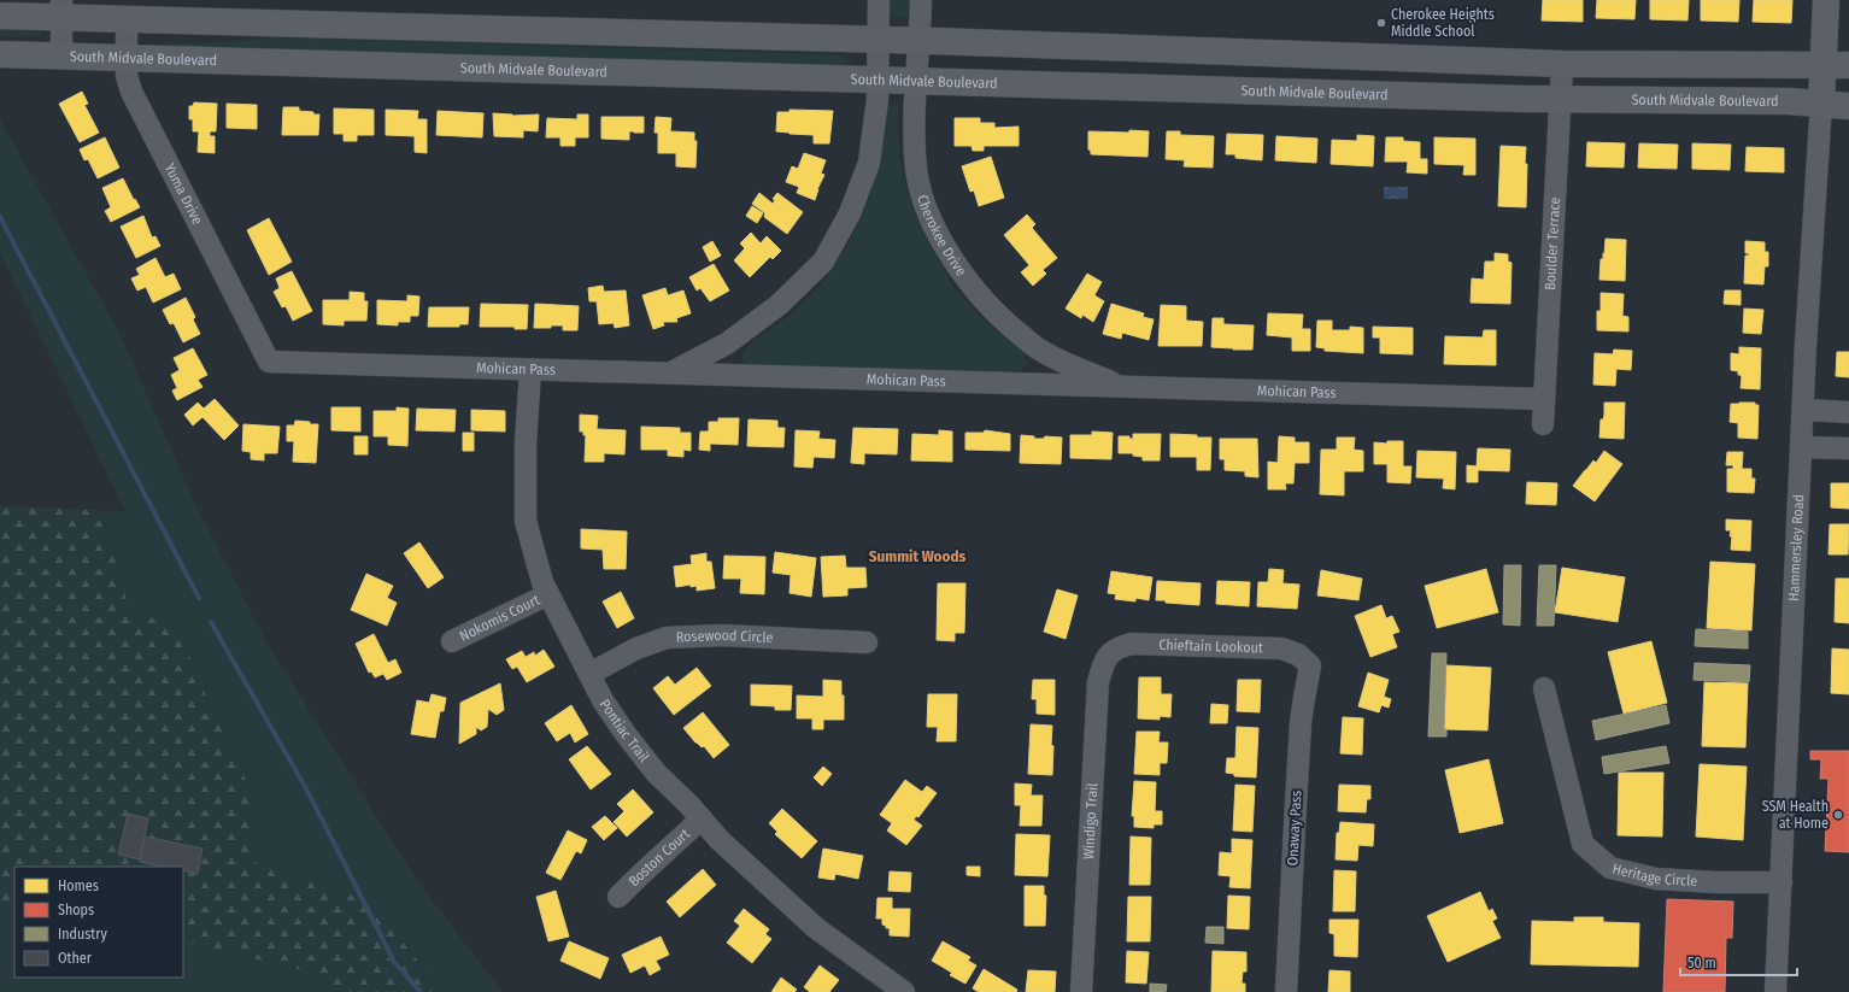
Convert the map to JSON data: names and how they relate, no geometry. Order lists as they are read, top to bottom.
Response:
{
  "streets": {
    "main road": ["South Midvale Boulevard"],
    "street": [
      "Yuma Drive",
      "Cherokee Drive",
      "Boulder Terrace",
      "Mohican Pass",
      "Hammersley Road",
      "Nokomis Court",
      "Rosewood Circle",
      "Chieftain Lookout",
      "Pontiac Trail",
      "Windigo Trail",
      "Onaway Pass",
      "Boston Court",
      "Heritage Circle"
    ]
  },
  "crossings": [
    ["South Midvale Boulevard", "Yuma Drive"],
    ["South Midvale Boulevard", "Cherokee Drive"],
    ["South Midvale Boulevard", "Boulder Terrace"],
    ["South Midvale Boulevard", "Hammersley Road"],
    ["Yuma Drive", "Mohican Pass"],
    ["Cherokee Drive", "Mohican Pass"],
    ["Boulder Terrace", "Mohican Pass"],
    ["Mohican Pass", "Pontiac Trail"],
    ["Hammersley Road", "Heritage Circle"],
    ["Nokomis Court", "Pontiac Trail"],
    ["Rosewood Circle", "Pontiac Trail"],
    ["Chieftain Lookout", "Windigo Trail"],
    ["Chieftain Lookout", "Onaway Pass"],
    ["Pontiac Trail", "Boston Court"]
  ],
  "districts": ["Summit Woods"],
  "places": ["Cherokee Heights Middle School", "SSM Health at Home"],
  "legend": [
    "Homes",
    "Shops",
    "Industry",
    "Other"
  ],
  "scale_bar": "50 m"
}
